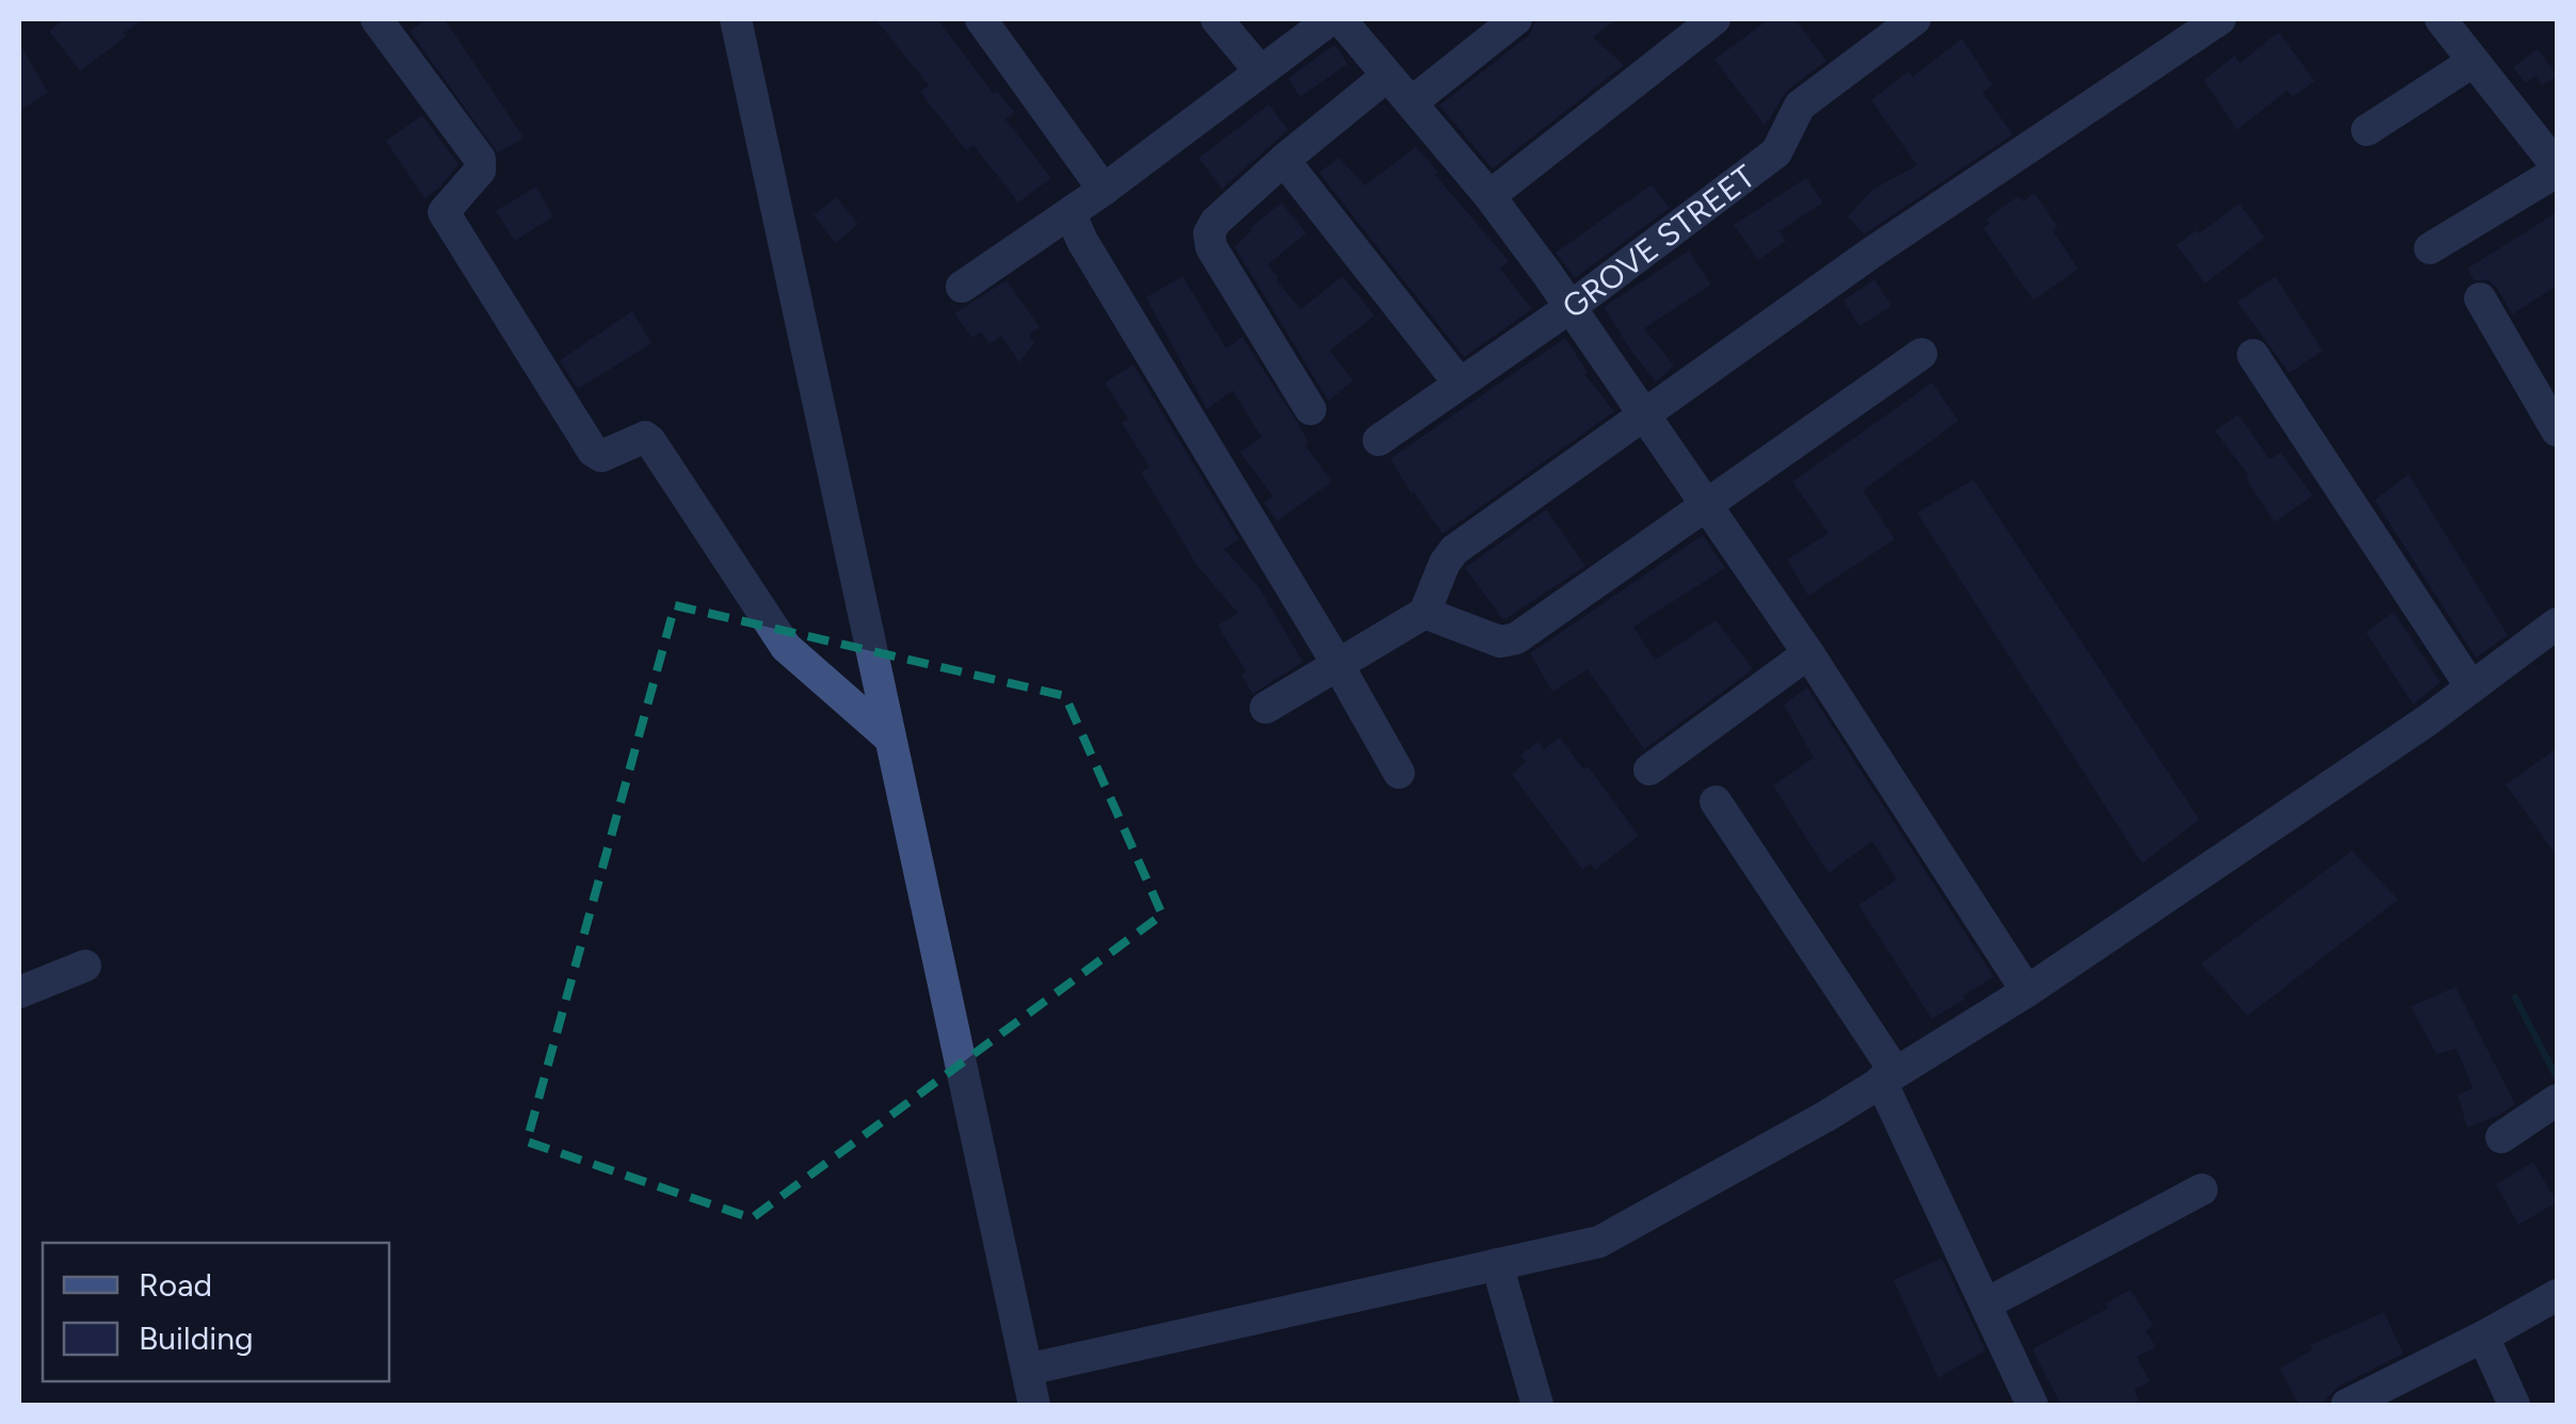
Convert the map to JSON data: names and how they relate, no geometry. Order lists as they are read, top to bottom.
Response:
{
  "streets": {
    "street": ["GROVE STREET"]
  },
  "legend": ["Road", "Building"]
}
